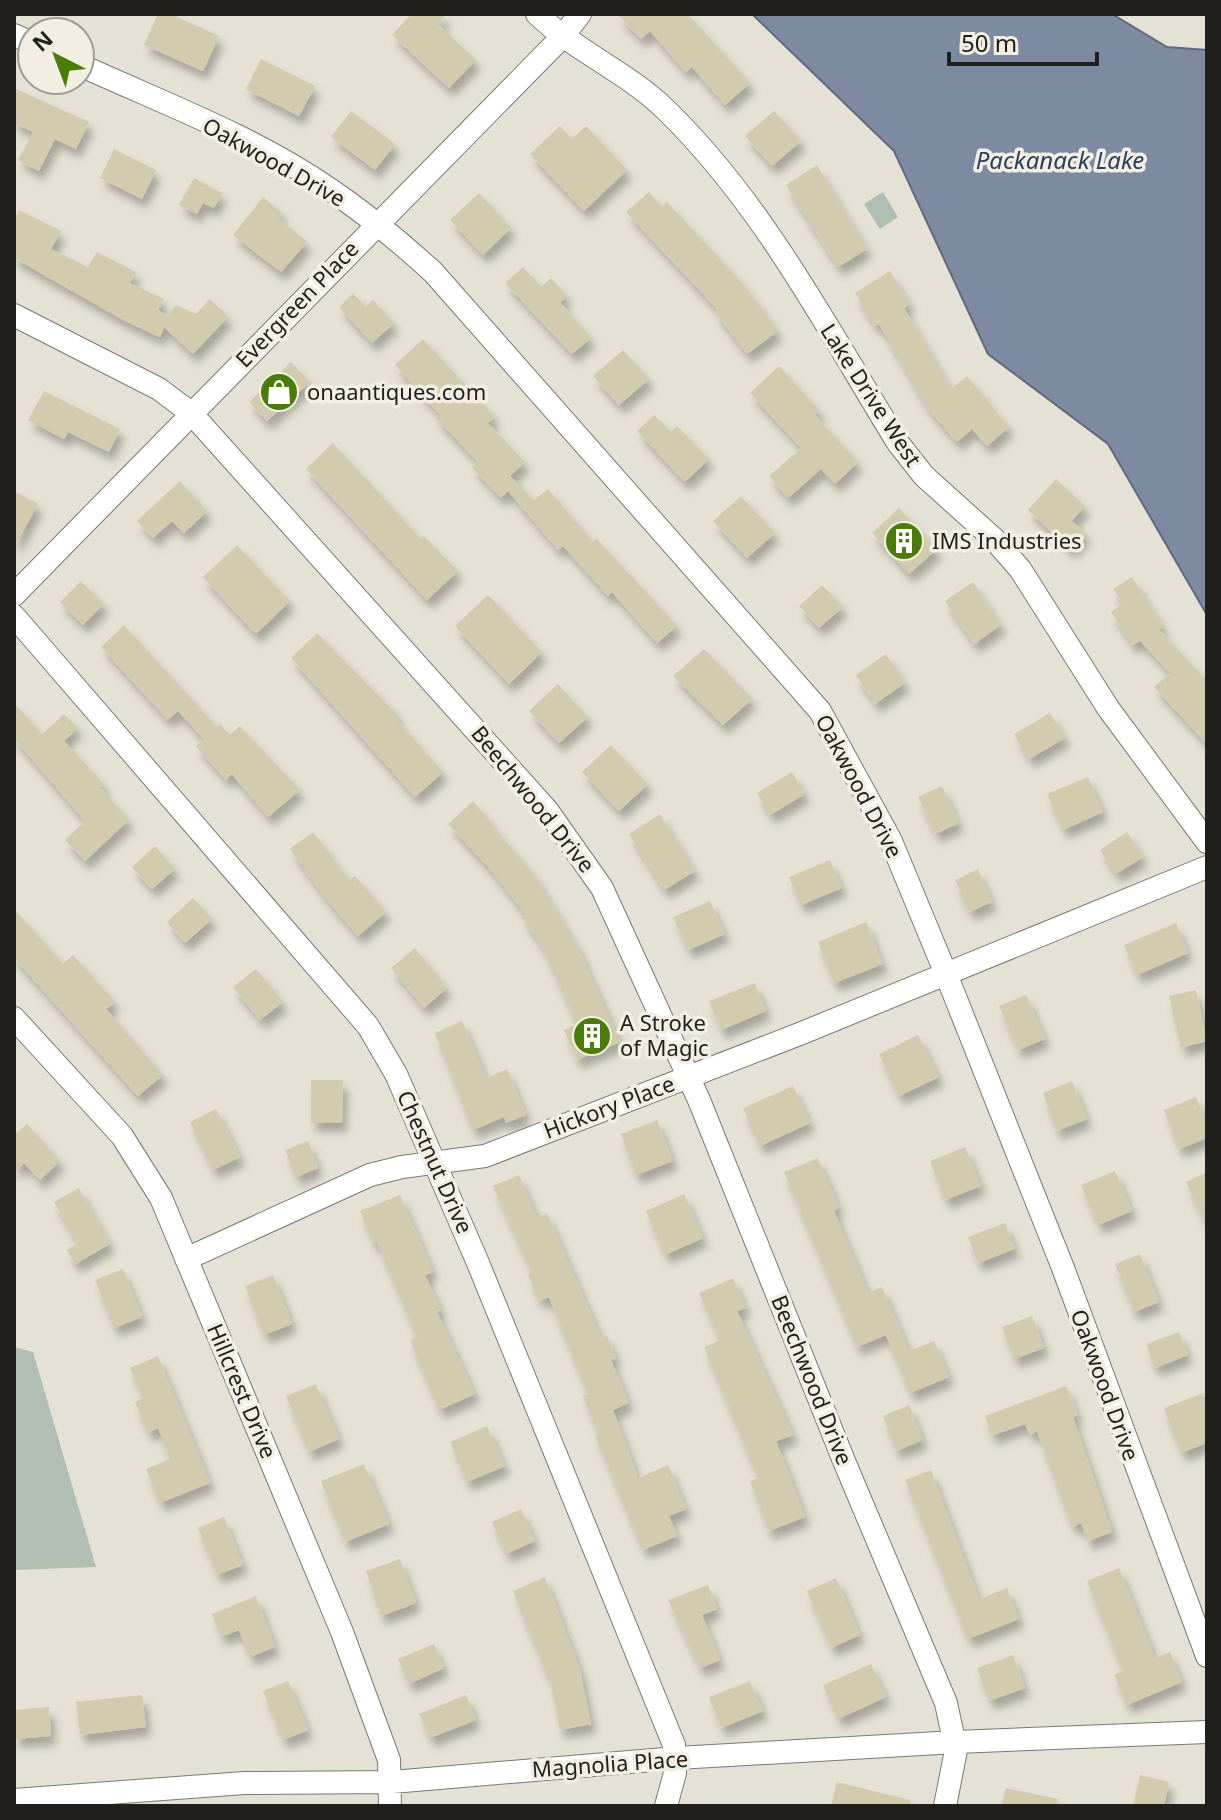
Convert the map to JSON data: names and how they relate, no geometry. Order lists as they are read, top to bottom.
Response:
{
  "streets": {
    "street": [
      "Oakwood Drive",
      "Evergreen Place",
      "Lake Drive West",
      "Beechwood Drive",
      "Hickory Place",
      "Chestnut Drive",
      "Hillcrest Drive",
      "Magnolia Place"
    ]
  },
  "crossings": [
    ["Oakwood Drive", "Evergreen Place"],
    ["Oakwood Drive", "Hickory Place"],
    ["Evergreen Place", "Lake Drive West"],
    ["Evergreen Place", "Beechwood Drive"],
    ["Beechwood Drive", "Hickory Place"],
    ["Beechwood Drive", "Magnolia Place"],
    ["Hickory Place", "Chestnut Drive"],
    ["Hickory Place", "Hillcrest Drive"],
    ["Chestnut Drive", "Magnolia Place"],
    ["Hillcrest Drive", "Magnolia Place"]
  ],
  "water": ["Packanack Lake"],
  "places": {
    "shop": ["onaantiques.com"],
    "building": ["IMS Industries", "A Stroke of Magic"]
  },
  "scale_bar": "50 m",
  "north": "top left"
}
